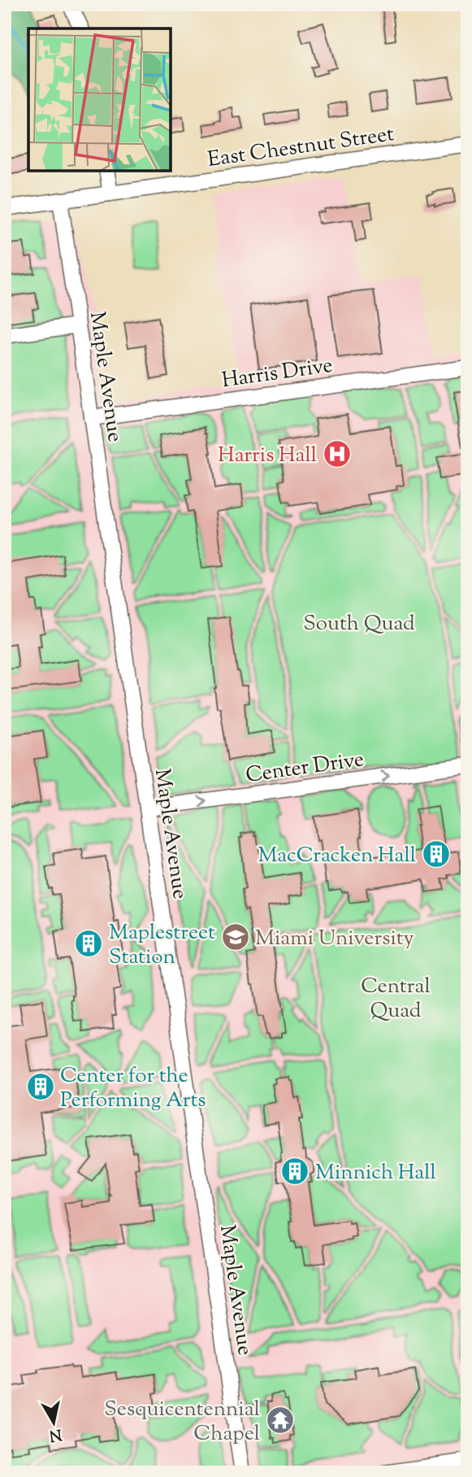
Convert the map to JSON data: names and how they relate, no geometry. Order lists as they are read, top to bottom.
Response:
{
  "streets": {
    "street": [
      "East Chestnut Street",
      "Harris Drive",
      "Maple Avenue",
      "Center Drive"
    ]
  },
  "crossings": [
    ["East Chestnut Street", "Maple Avenue"],
    ["Harris Drive", "Maple Avenue"],
    ["Maple Avenue", "Center Drive"]
  ],
  "one_way": ["Center Drive"],
  "parks": ["South Quad", "Central Quad"],
  "places": {
    "hospital": ["Harris Hall"],
    "building": [
      "MacCracken Hall",
      "Maplestreet Station",
      "Center for the Performing Arts",
      "Minnich Hall"
    ],
    "school or university": ["Miami University"],
    "temple": ["Sesquicentennial Chapel"]
  },
  "north": "bottom"
}
